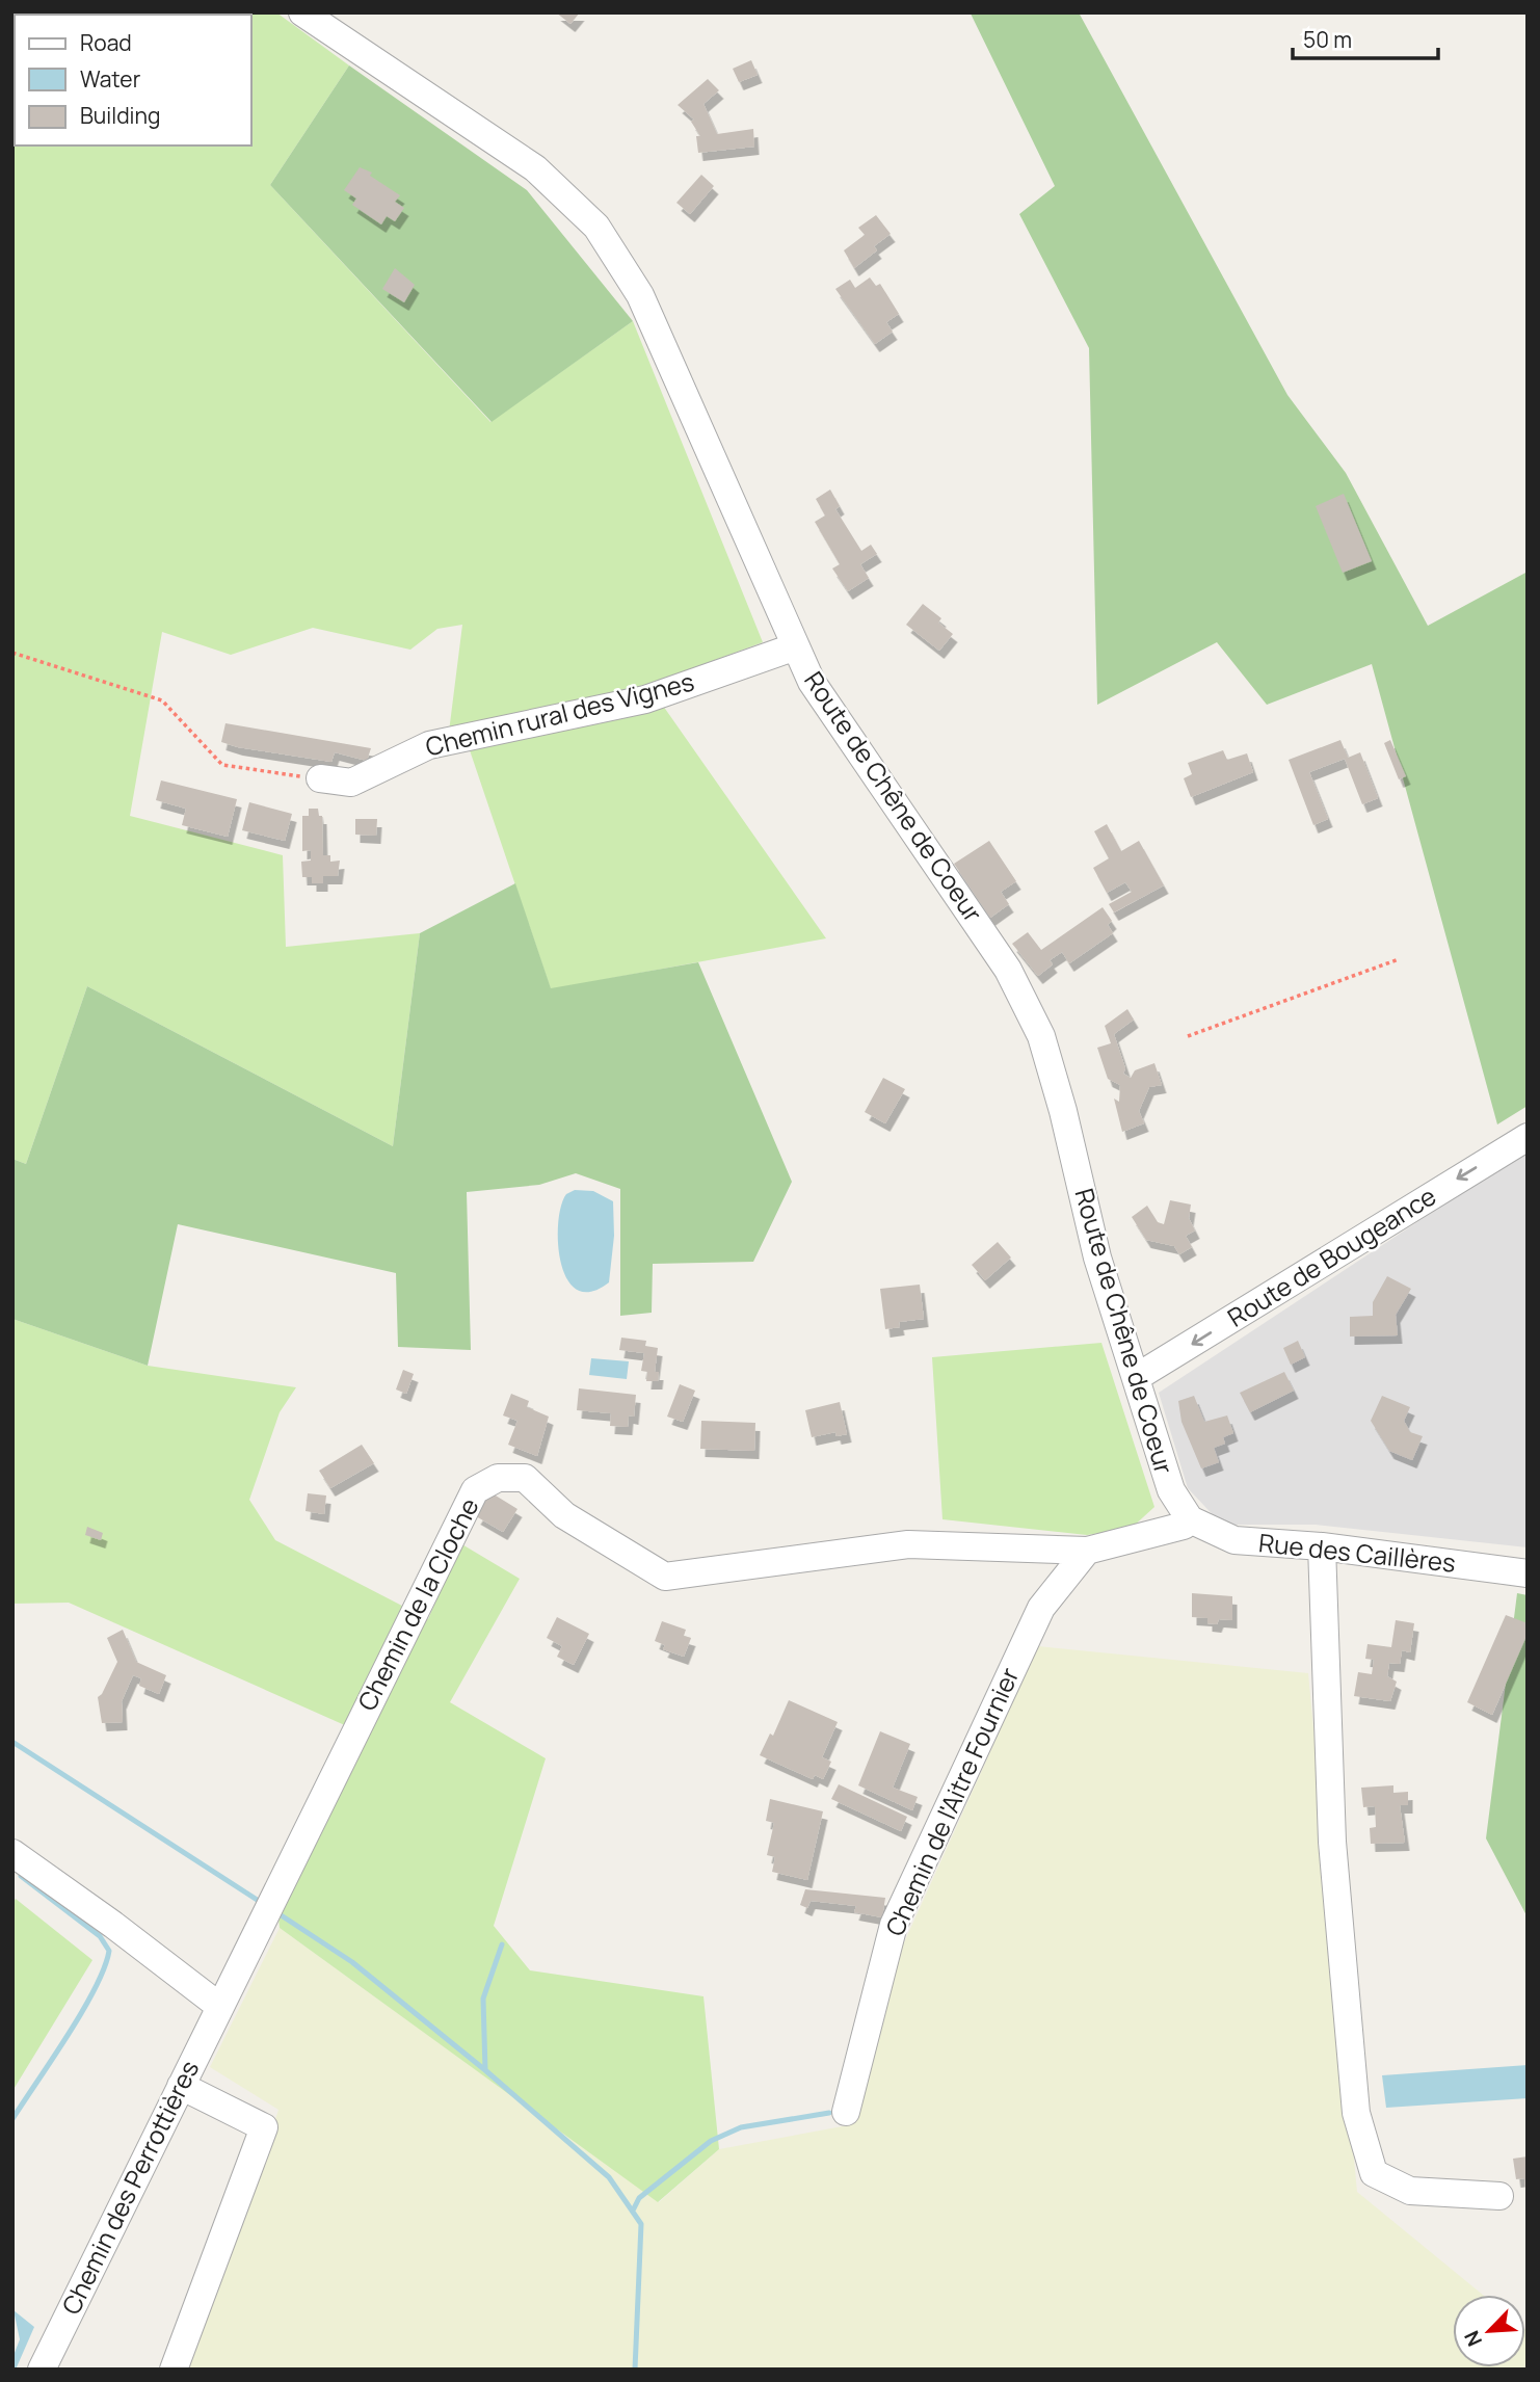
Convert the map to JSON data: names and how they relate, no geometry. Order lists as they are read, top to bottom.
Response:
{
  "streets": {
    "street": [
      "Chemin rural des Vignes",
      "Route de Chêne de Coeur",
      "Route de Bougeance",
      "Rue des Caillères",
      "Chemin de la Cloche",
      "Chemin de l'Aitre Fournier",
      "Chemin des Perrottières"
    ]
  },
  "crossings": [
    ["Chemin rural des Vignes", "Route de Chêne de Coeur"],
    ["Route de Chêne de Coeur", "Route de Bougeance"],
    ["Route de Chêne de Coeur", "Rue des Caillères"],
    ["Route de Chêne de Coeur", "Chemin de la Cloche"],
    ["Rue des Caillères", "Chemin de la Cloche"],
    ["Chemin de la Cloche", "Chemin de l'Aitre Fournier"],
    ["Chemin de la Cloche", "Chemin des Perrottières"]
  ],
  "one_way": ["Route de Bougeance"],
  "legend": ["Road", "Water", "Building"],
  "scale_bar": "50 m",
  "north": "bottom left"
}
